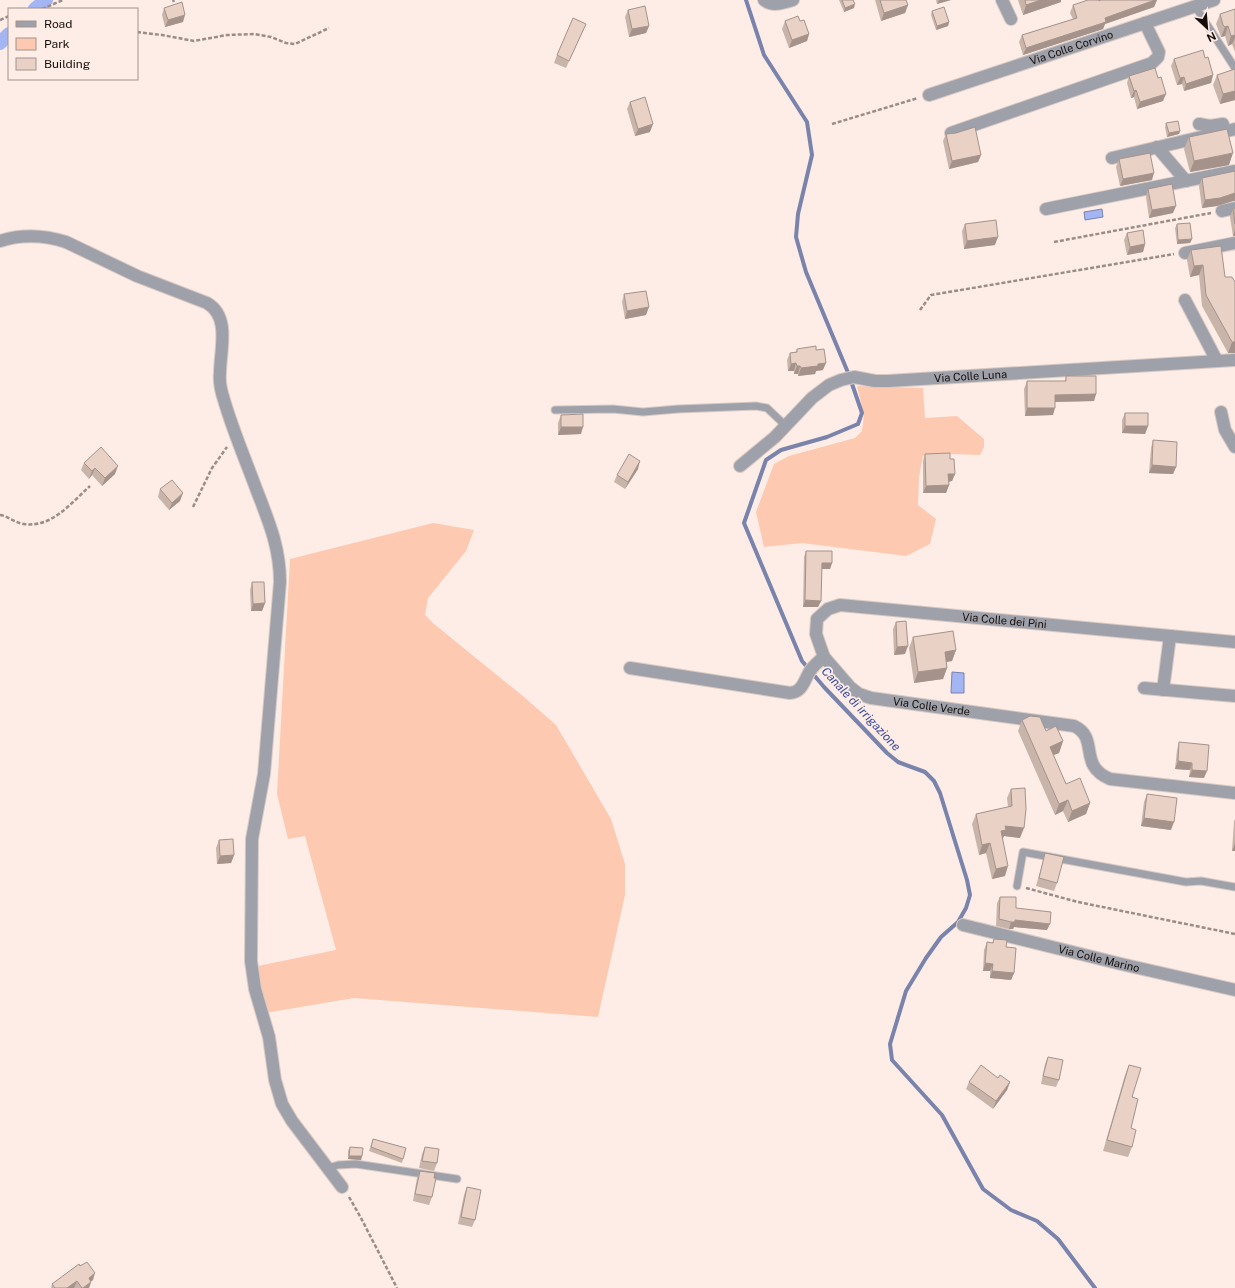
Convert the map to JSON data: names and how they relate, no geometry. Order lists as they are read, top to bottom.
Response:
{
  "streets": {
    "street": [
      "Via Colle Corvino",
      "Via Colle Luna",
      "Via Colle dei Pini",
      "Via Colle Verde",
      "Via Colle Marino"
    ]
  },
  "crossings": [
    ["Via Colle dei Pini", "Via Colle Verde"]
  ],
  "water": ["Canale di irrigazione"],
  "legend": ["Road", "Park", "Building"],
  "north": "bottom right"
}
